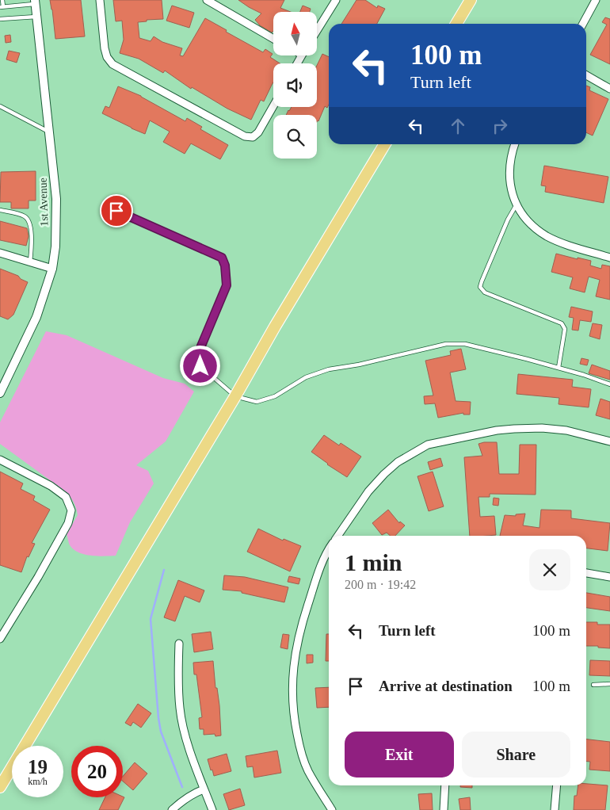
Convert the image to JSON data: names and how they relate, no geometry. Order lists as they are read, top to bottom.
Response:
{
  "streets": {
    "street": ["1st Avenue"]
  },
  "north": "top",
  "page": {
    "turn": ["100 m", "Turn left"],
    "heading": ["1 min", "200 m · 19:42"],
    "list": [
      {
        "name": "Turn left",
        "value": "100 m"
      },
      {
        "name": "Arrive at destination",
        "value": "100 m"
      }
    ],
    "buttons": ["Exit", "Share"],
    "speed": "19 km/h",
    "limit": "20"
  }
}
